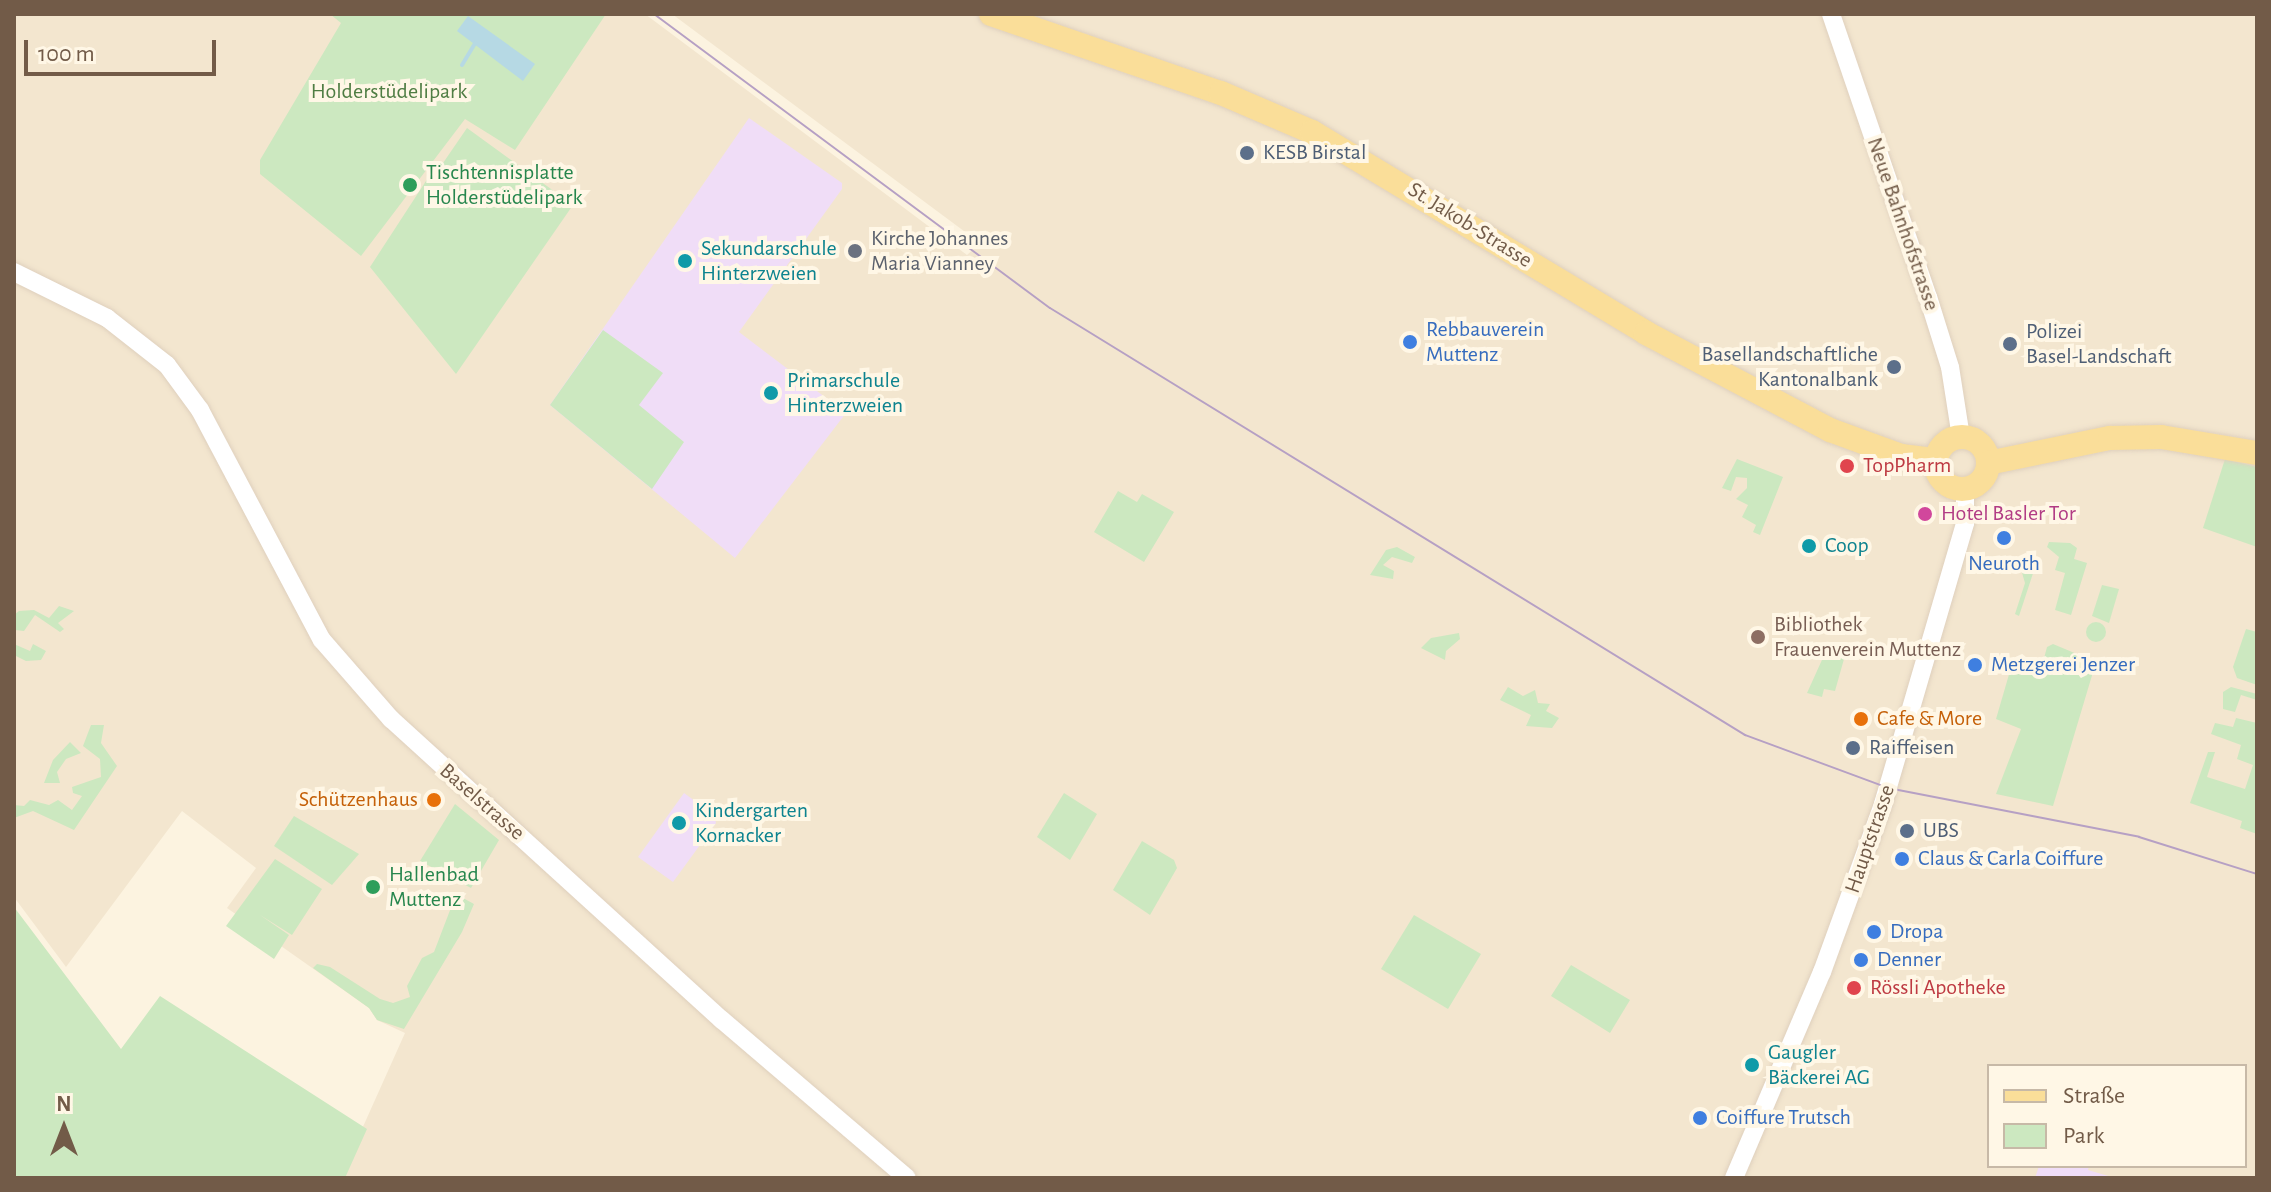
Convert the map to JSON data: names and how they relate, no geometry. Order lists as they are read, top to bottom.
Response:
{
  "streets": {
    "main road": ["St. Jakob-Strasse"],
    "street": ["Neue Bahnhofstrasse", "Baselstrasse", "Hauptstrasse"]
  },
  "crossings": [
    ["Neue Bahnhofstrasse", "St. Jakob-Strasse"],
    ["Neue Bahnhofstrasse", "Hauptstrasse"],
    ["St. Jakob-Strasse", "Hauptstrasse"]
  ],
  "parks": ["Holderstüdelipark"],
  "places": [
    "KESB Birstal",
    "Tischtennisplatte Holderstüdelipark",
    "Kirche Johannes Maria Vianney",
    "Sekundarschule Hinterzweien",
    "Rebbauverein Muttenz",
    "Polizei Basel-Landschaft",
    "Basellandschaftliche Kantonalbank",
    "Primarschule Hinterzweien",
    "TopPharm",
    "Hotel Basler Tor",
    "Neuroth",
    "Coop",
    "Bibliothek Frauenverein Muttenz",
    "Metzgerei Jenzer",
    "Cafe & More",
    "Raiffeisen",
    "Schützenhaus",
    "Kindergarten Kornacker",
    "UBS",
    "Claus & Carla Coiffure",
    "Hallenbad Muttenz",
    "Dropa",
    "Denner",
    "Rössli Apotheke",
    "Gaugler Bäckerei AG",
    "Coiffure Trutsch"
  ],
  "legend": ["Straße", "Park"],
  "scale_bar": "100 m",
  "north": "top"
}
